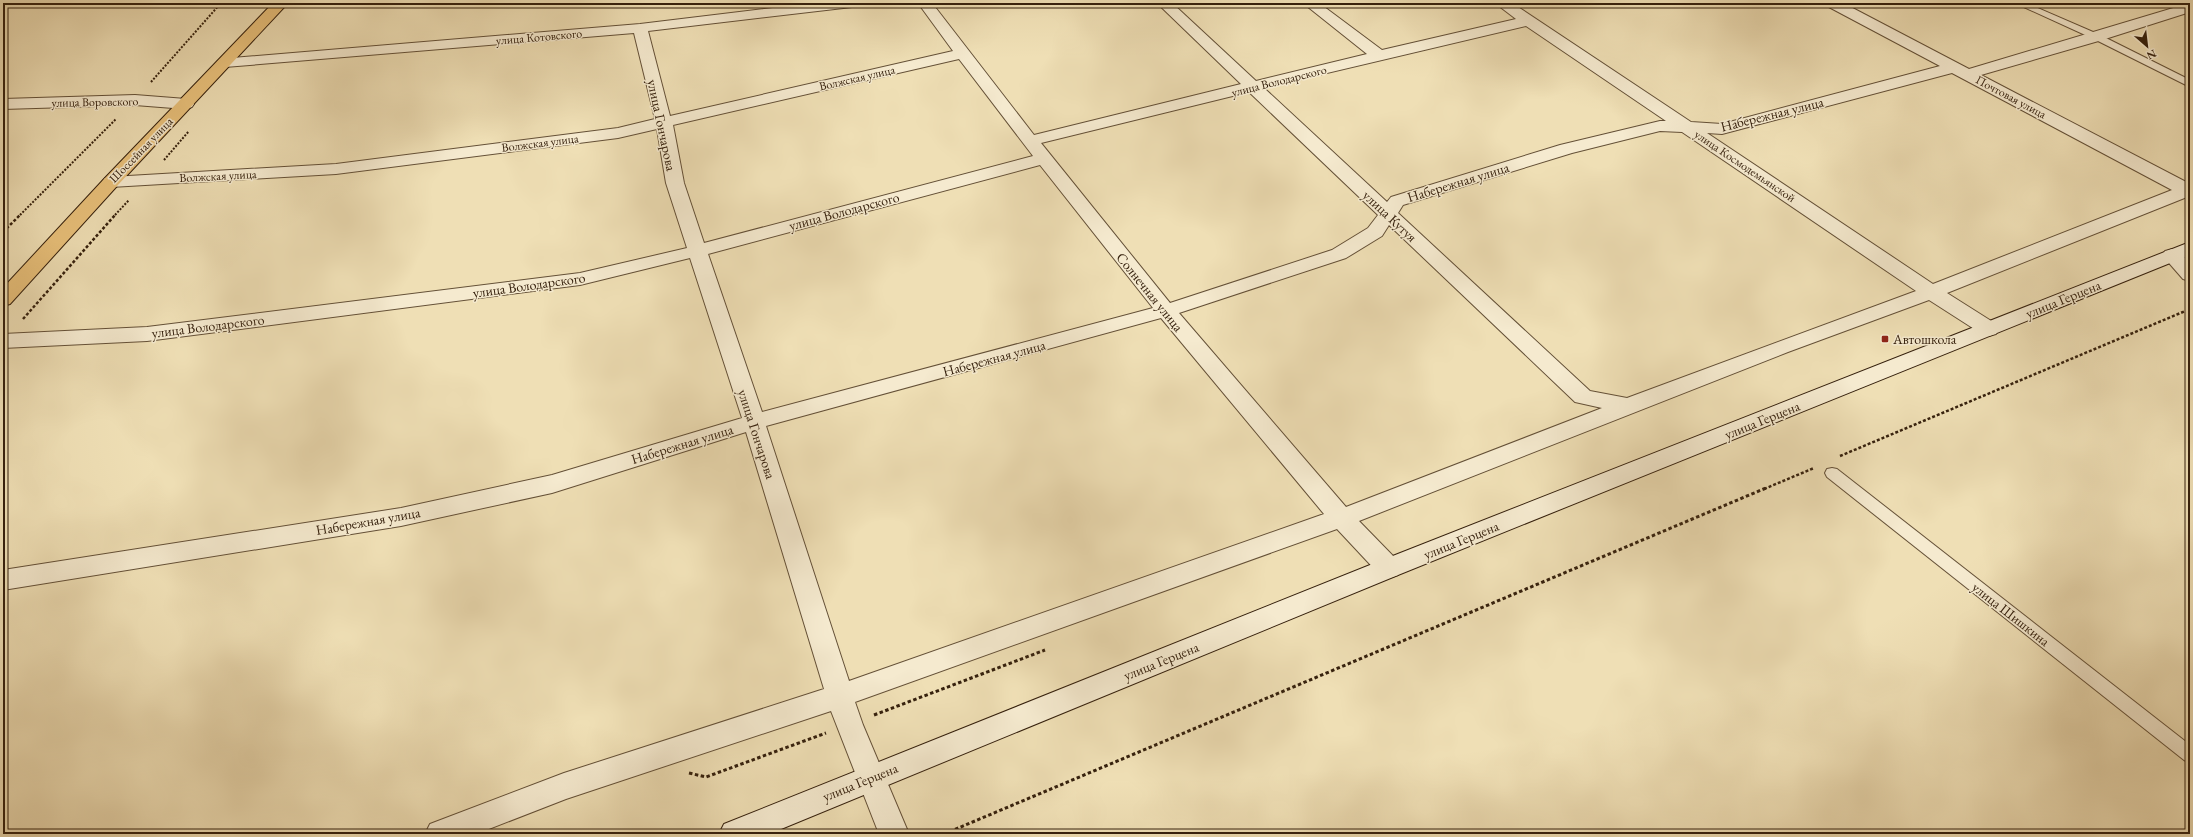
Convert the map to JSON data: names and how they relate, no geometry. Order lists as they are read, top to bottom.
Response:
{
  "streets": {
    "main road": ["Шоссейная улица"],
    "street": [
      "улица Котовского",
      "Волжская улица",
      "улица Володарского",
      "Почтовая улица",
      "улица Воровского",
      "Набережная улица",
      "улица Гончарова",
      "улица Космодемьянской",
      "улица Кутуя",
      "Солнечная улица",
      "улица Герцена"
    ],
    "lane": ["улица Шишкина"]
  },
  "crossings": [
    ["улица Котовского", "улица Гончарова"],
    ["улица Котовского", "Шоссейная улица"],
    ["Волжская улица", "улица Гончарова"],
    ["Волжская улица", "Шоссейная улица"],
    ["Волжская улица", "Солнечная улица"],
    ["улица Володарского", "улица Гончарова"],
    ["улица Володарского", "улица Космодемьянской"],
    ["улица Володарского", "улица Кутуя"],
    ["улица Володарского", "Солнечная улица"],
    ["Почтовая улица", "Набережная улица"],
    ["улица Воровского", "Шоссейная улица"],
    ["Набережная улица", "улица Гончарова"],
    ["Набережная улица", "улица Космодемьянской"],
    ["Набережная улица", "улица Кутуя"],
    ["Набережная улица", "Солнечная улица"],
    ["улица Гончарова", "улица Герцена"],
    ["улица Космодемьянской", "улица Герцена"],
    ["Солнечная улица", "улица Герцена"]
  ],
  "places": {
    "transit": ["Автошкола"]
  },
  "north": "bottom right"
}
